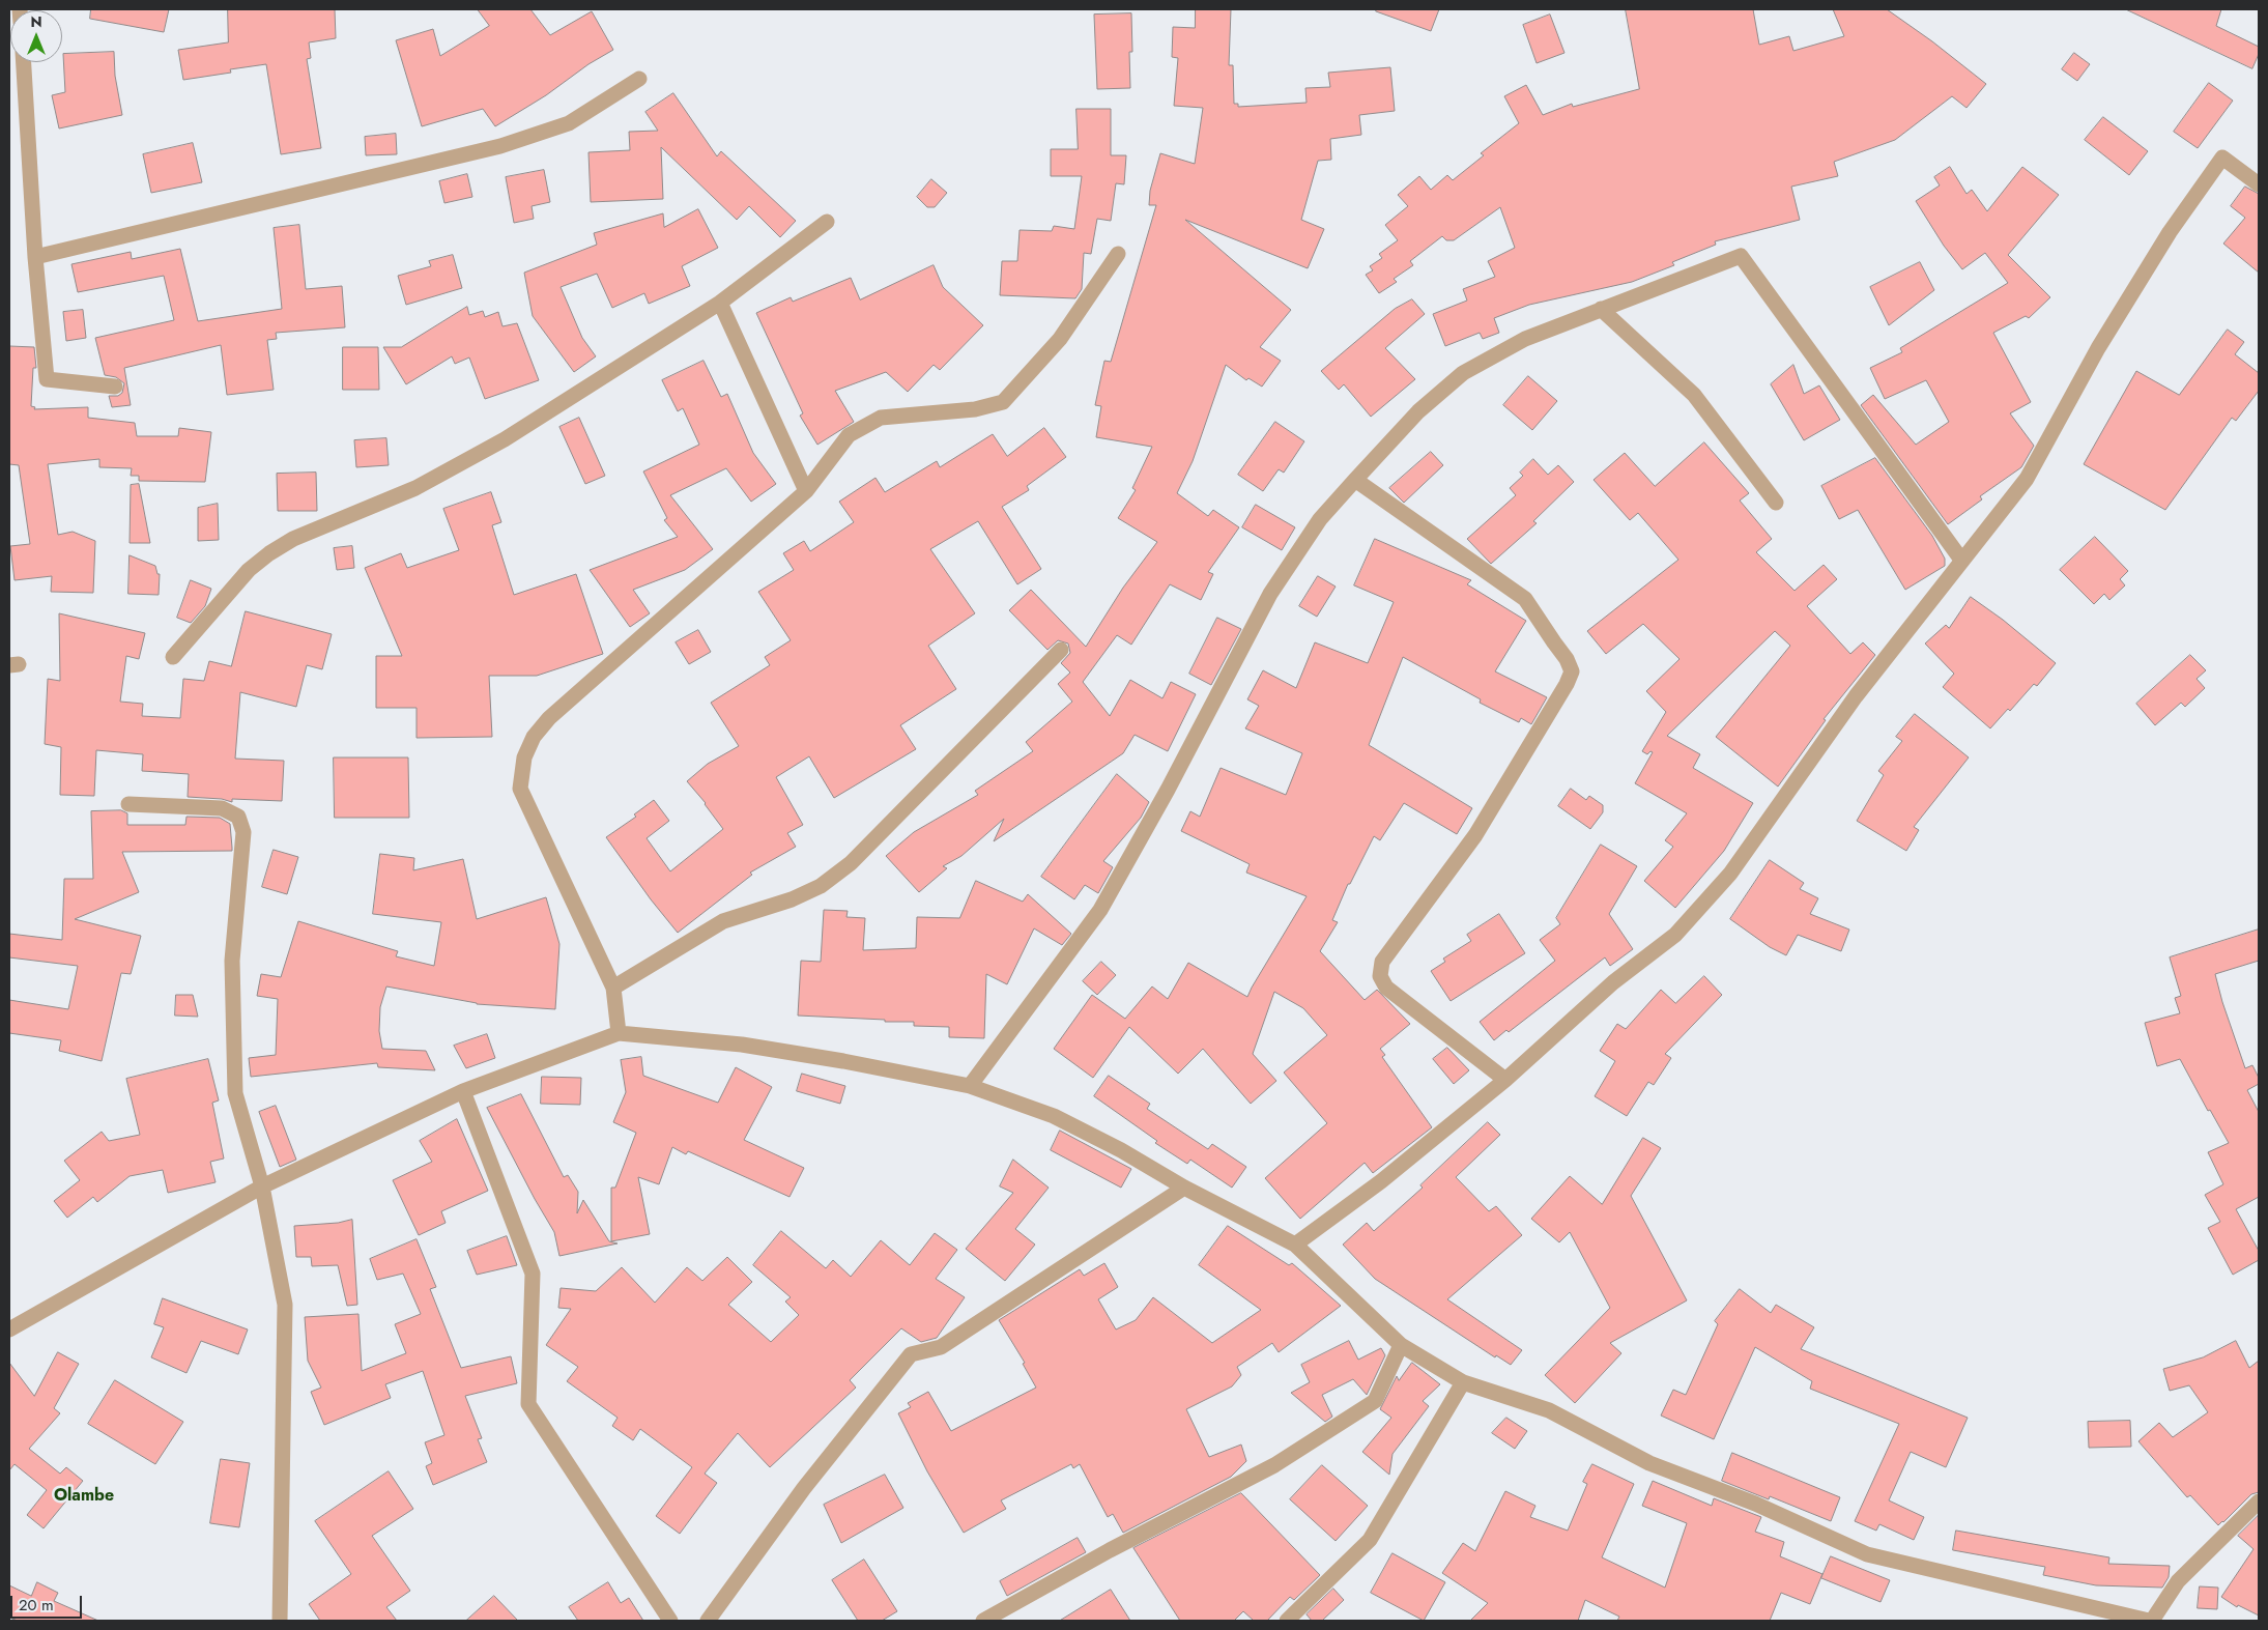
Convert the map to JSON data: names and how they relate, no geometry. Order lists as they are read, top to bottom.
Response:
{
  "districts": ["Olambe"],
  "scale_bar": "20 m",
  "north": "top"
}
